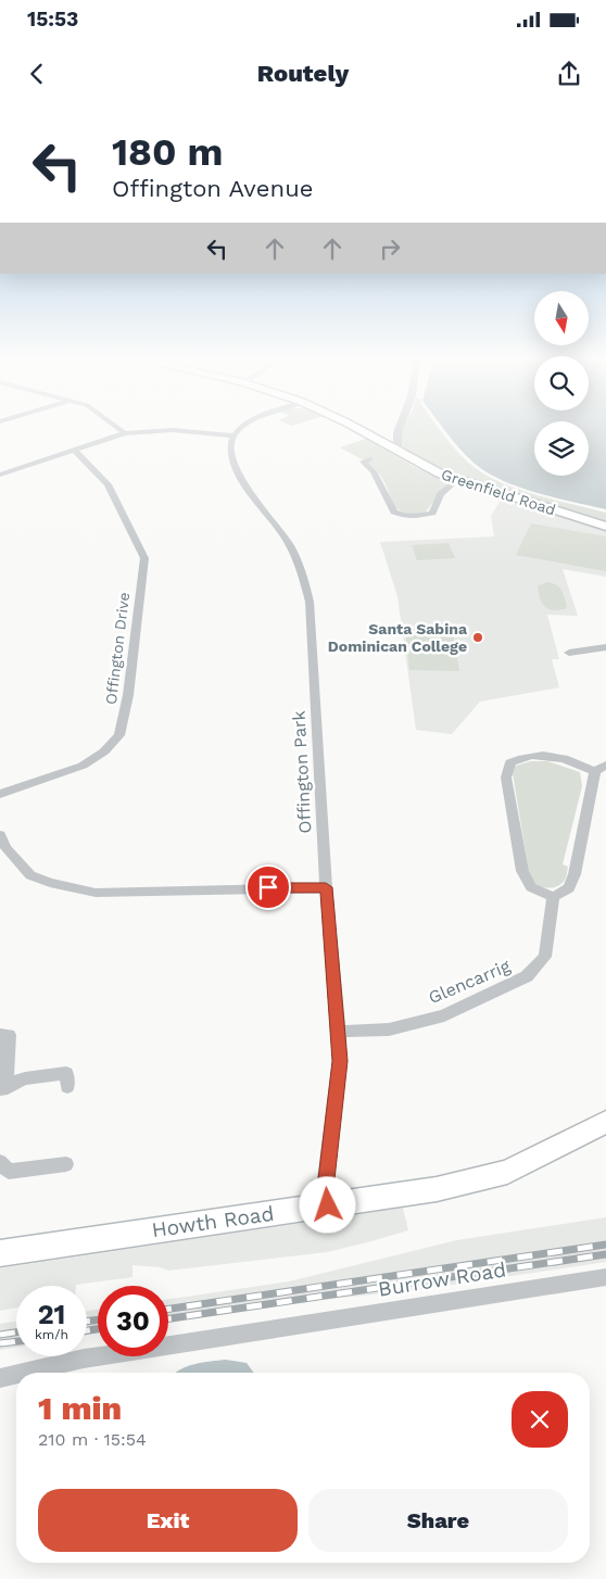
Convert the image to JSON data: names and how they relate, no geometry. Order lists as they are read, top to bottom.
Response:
{
  "streets": {
    "main road": ["Greenfield Road", "Howth Road"],
    "street": [
      "Offington Drive",
      "Offington Park",
      "Glencarrig",
      "Burrow Road"
    ]
  },
  "crossings": [
    ["Offington Park", "Glencarrig"],
    ["Offington Park", "Howth Road"]
  ],
  "places": ["Santa Sabina Dominican College"],
  "north": "bottom",
  "page": {
    "status": "15:53",
    "header": "Routely",
    "turn": ["180 m", "Offington Avenue"],
    "speed": "21 km/h",
    "limit": "30",
    "heading": ["1 min", "210 m · 15:54"],
    "buttons": ["Exit", "Share"]
  }
}
